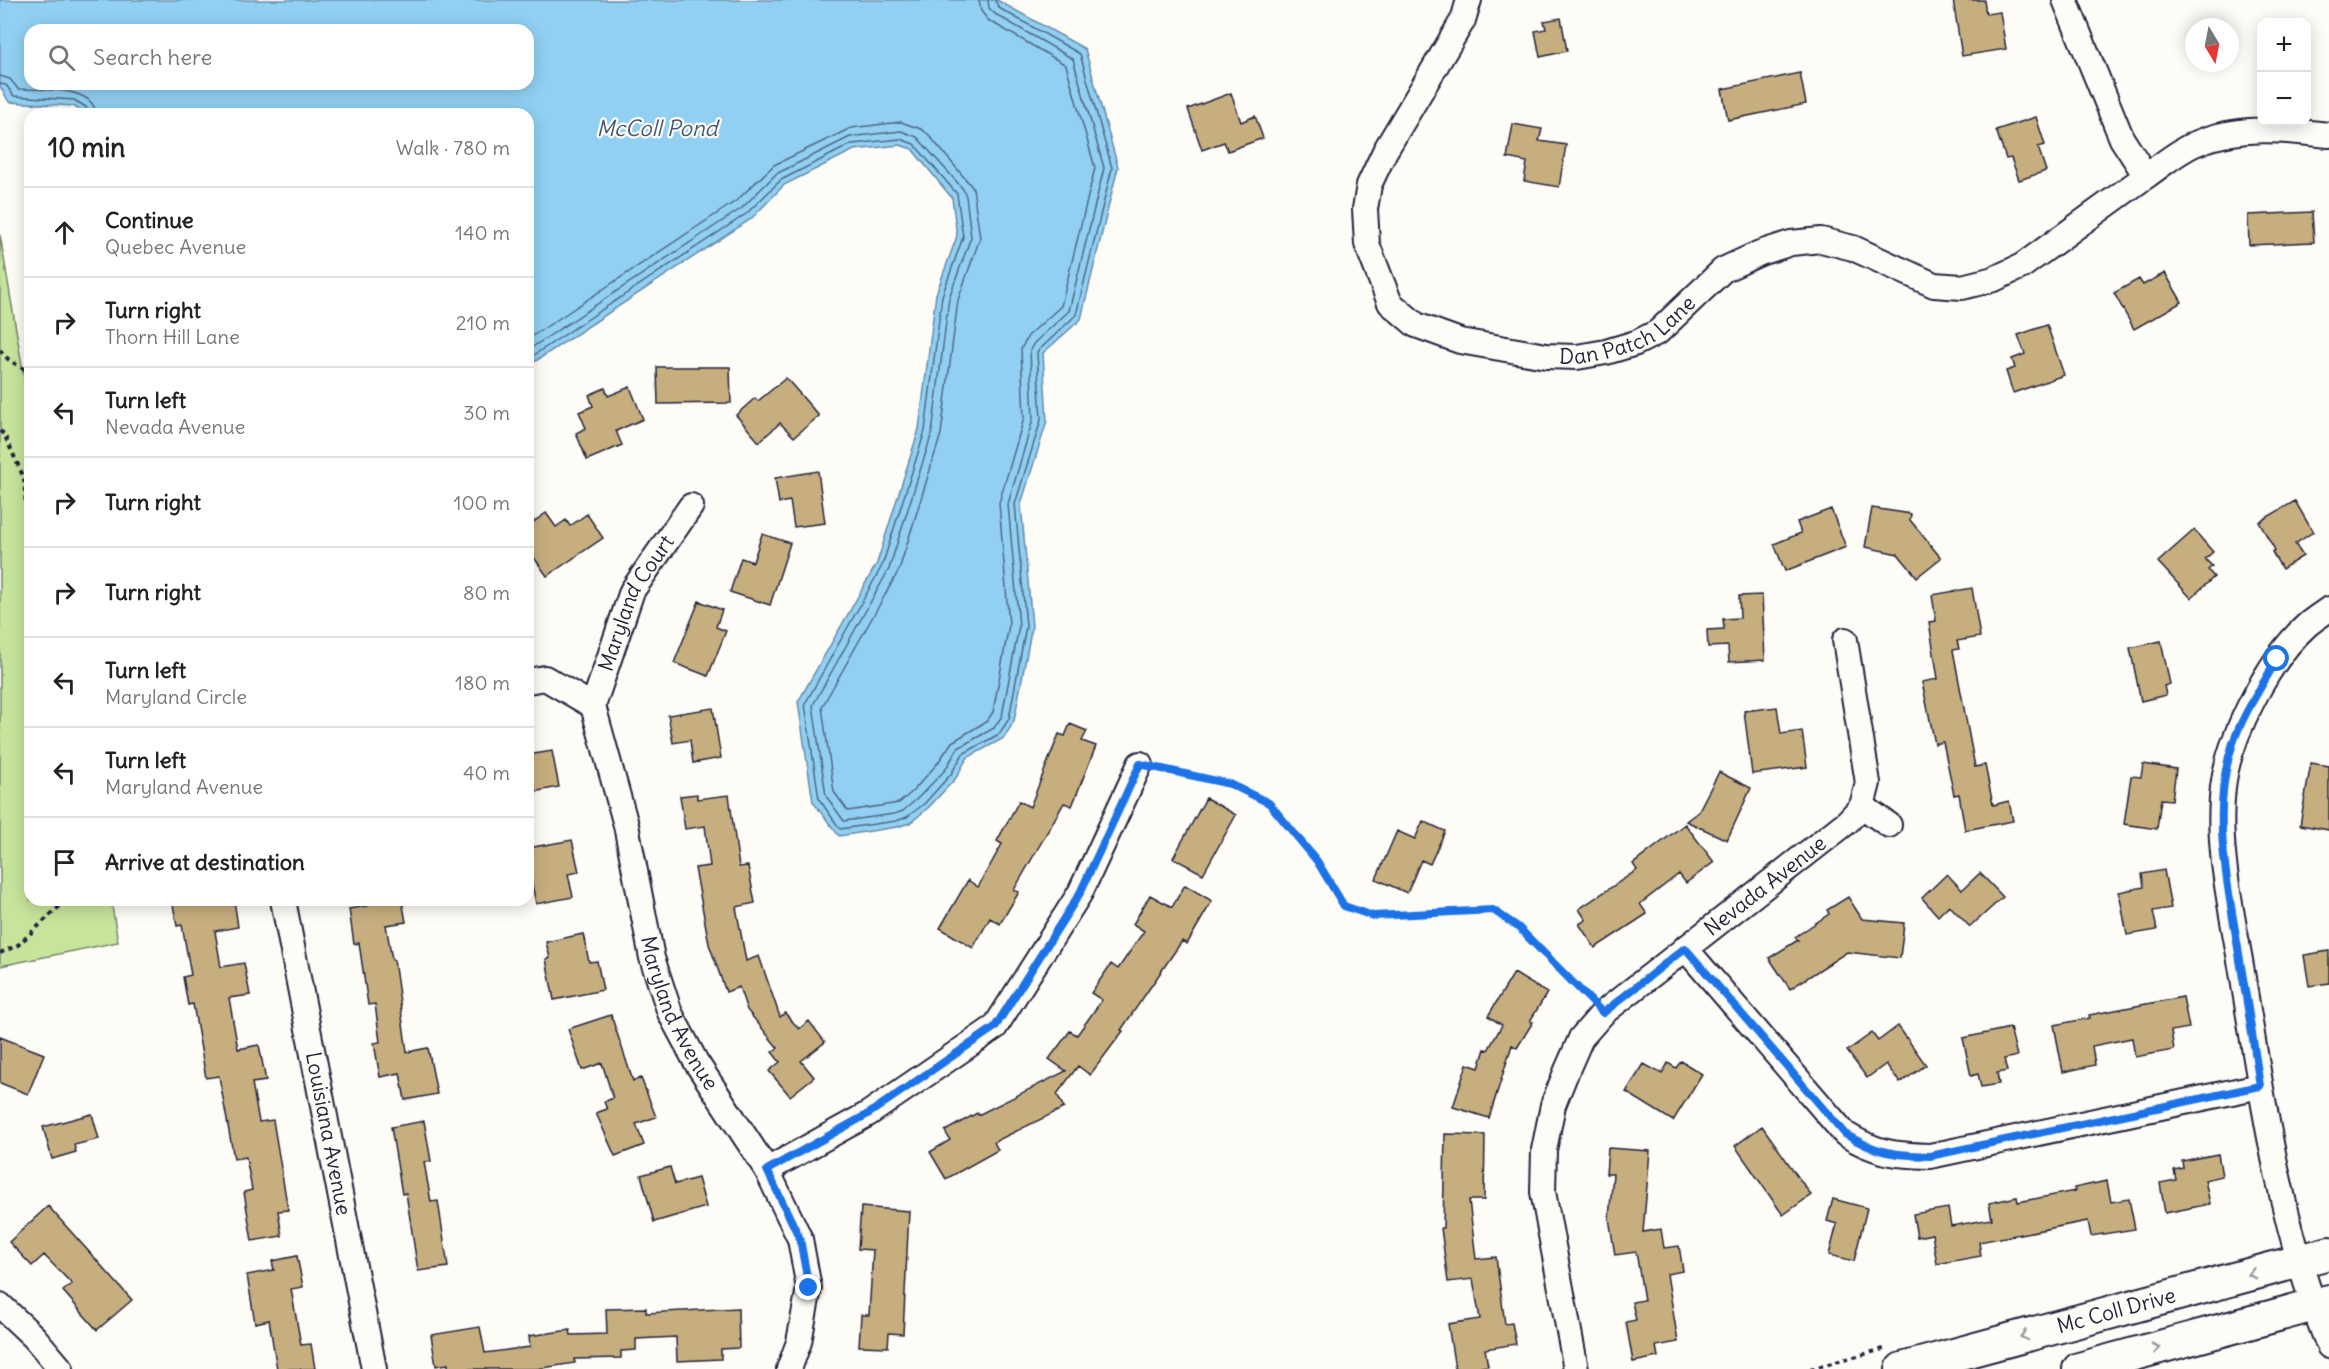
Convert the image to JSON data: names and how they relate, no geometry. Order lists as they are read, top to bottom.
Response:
{
  "streets": {
    "main road": ["Mc Coll Drive"],
    "street": [
      "Dan Patch Lane",
      "Maryland Court",
      "Nevada Avenue",
      "Maryland Avenue",
      "Louisiana Avenue"
    ]
  },
  "crossings": [
    ["Maryland Court", "Maryland Avenue"]
  ],
  "water": ["McColl Pond"],
  "north": "bottom",
  "page": {
    "map_buttons": ["+", "−"],
    "search": "Search here",
    "heading": ["10 min", "Walk · 780 m"],
    "list": [
      ["Continue", "Quebec Avenue", "140 m"],
      ["Turn right", "Thorn Hill Lane", "210 m"],
      ["Turn left", "Nevada Avenue", "30 m"],
      ["Turn right", "100 m"],
      ["Turn right", "80 m"],
      ["Turn left", "Maryland Circle", "180 m"],
      ["Turn left", "Maryland Avenue", "40 m"],
      "Arrive at destination"
    ]
  }
}
